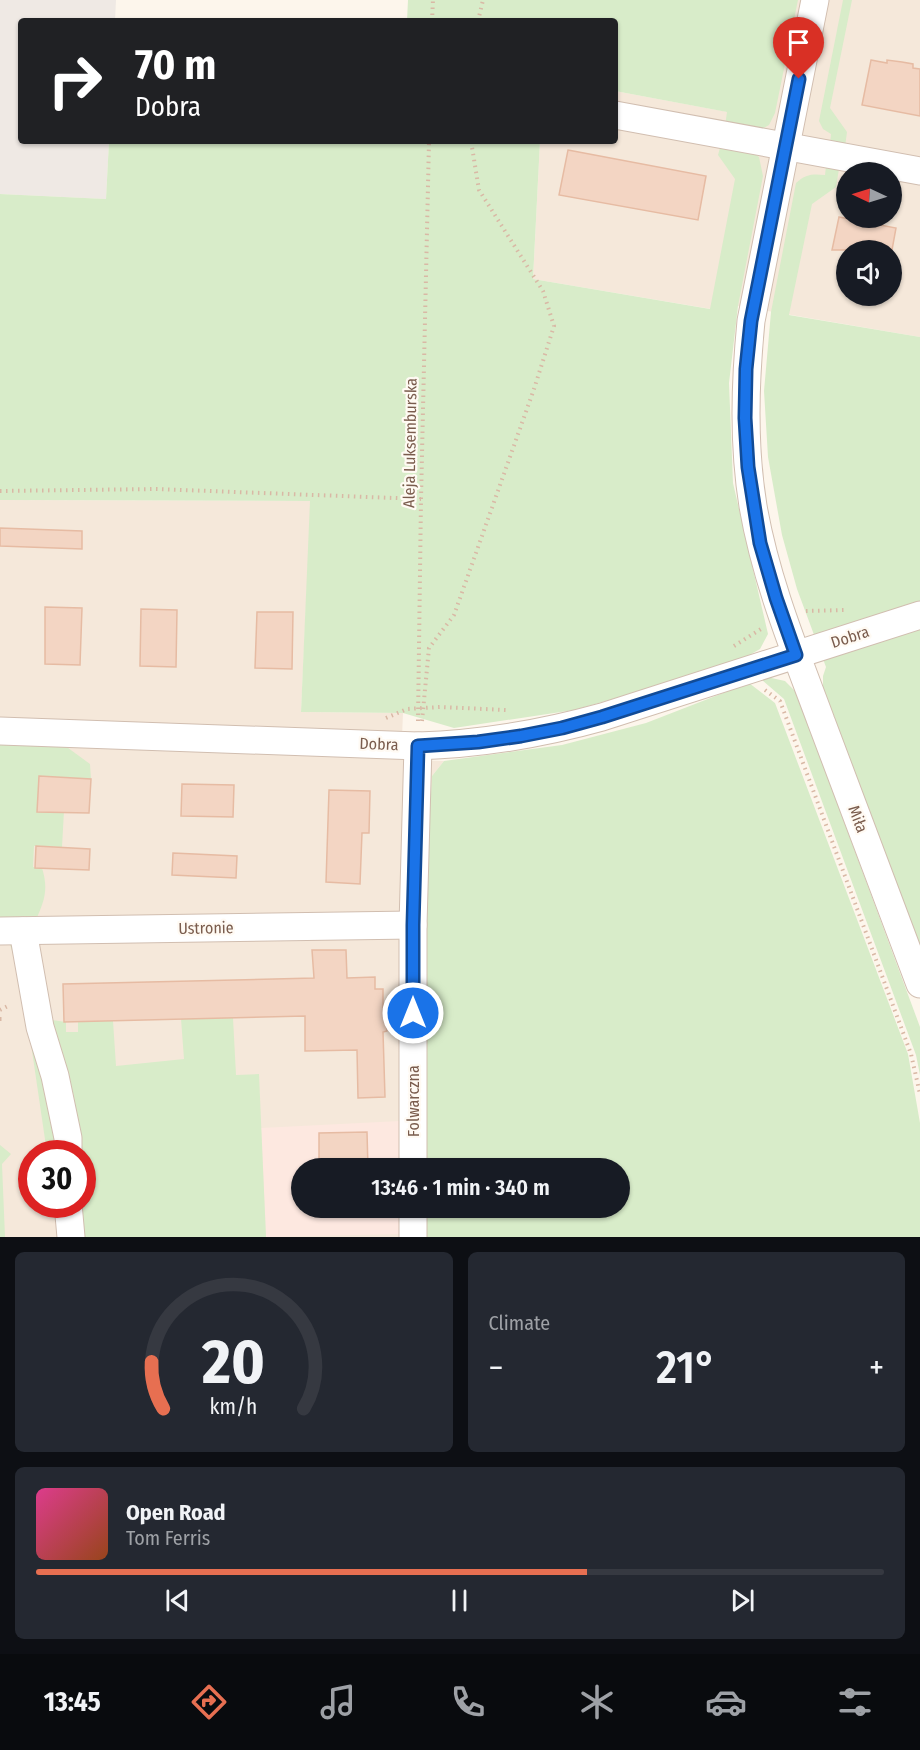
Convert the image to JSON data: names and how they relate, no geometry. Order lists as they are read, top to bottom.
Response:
{
  "streets": {
    "street": [
      "Dobra",
      "Miła",
      "Ustronie",
      "Folwarczna"
    ],
    "path": ["Aleja Luksemburska"]
  },
  "crossings": [
    ["Aleja Luksemburska", "Dobra"],
    ["Aleja Luksemburska", "Folwarczna"],
    ["Dobra", "Miła"],
    ["Dobra", "Folwarczna"],
    ["Ustronie", "Folwarczna"]
  ],
  "north": "left",
  "page": {
    "turn": ["70 m", "Dobra"],
    "limit": "30",
    "trip": "13:46 · 1 min · 340 m",
    "tile": "Climate",
    "heat": ["−", "21°", "+"],
    "song": ["Open Road", "Tom Ferris"],
    "tabs": "13:45",
    "gauge": ["20", "km/h"]
  }
}
